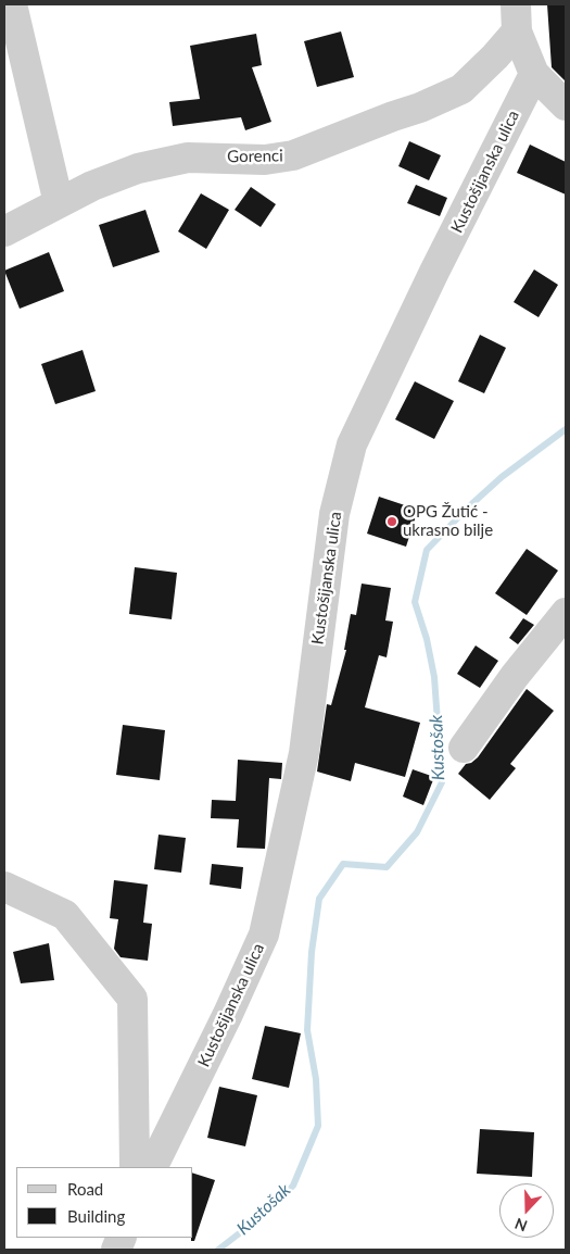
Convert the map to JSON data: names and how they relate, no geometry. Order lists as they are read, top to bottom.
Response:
{
  "streets": {
    "street": ["Gorenci", "Kustošijanska ulica"]
  },
  "water": ["Kustošak"],
  "places": ["OPG Žutić - ukrasno bilje"],
  "legend": ["Road", "Building"],
  "north": "bottom"
}
